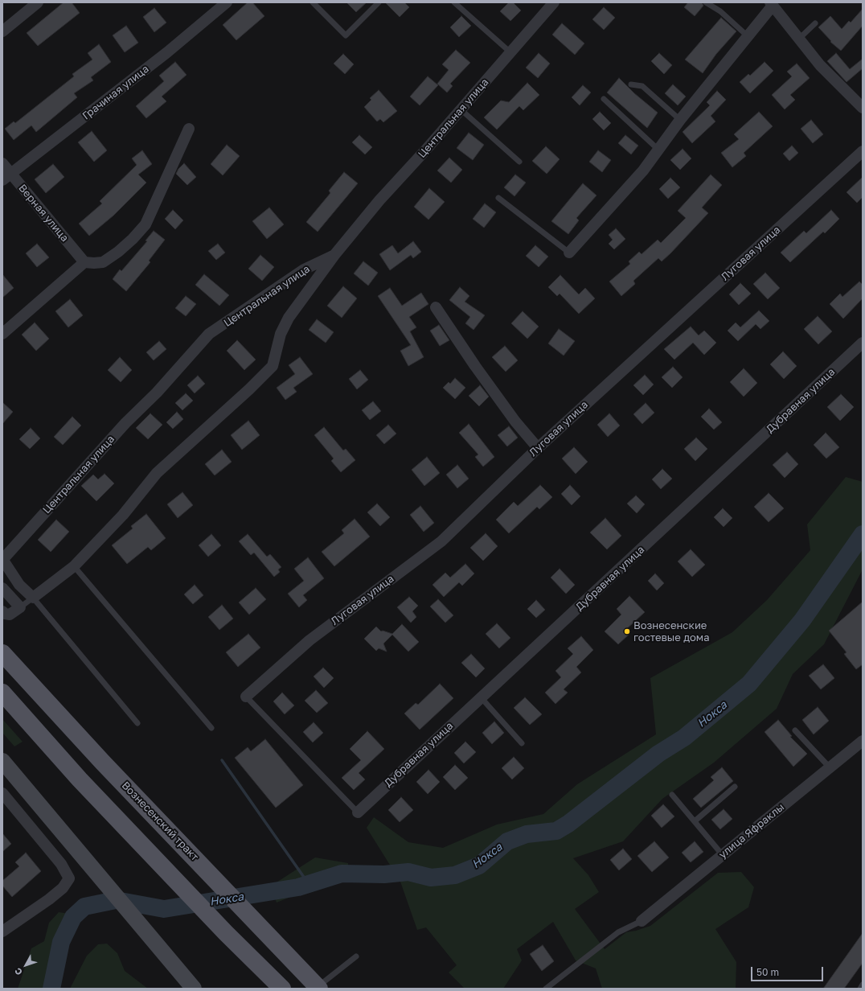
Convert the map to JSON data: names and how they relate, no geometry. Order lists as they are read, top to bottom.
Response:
{
  "streets": {
    "main road": ["Вознесенский тракт"],
    "street": [
      "Грачиная улица",
      "Центральная улица",
      "Верная улица",
      "Луговая улица",
      "Дубравная улица",
      "улица Яфраклы"
    ]
  },
  "crossings": [
    ["Грачиная улица", "Верная улица"]
  ],
  "water": ["Нокса"],
  "places": ["Вознесенские гостевые дома"],
  "scale_bar": "50 m",
  "north": "bottom left"
}
